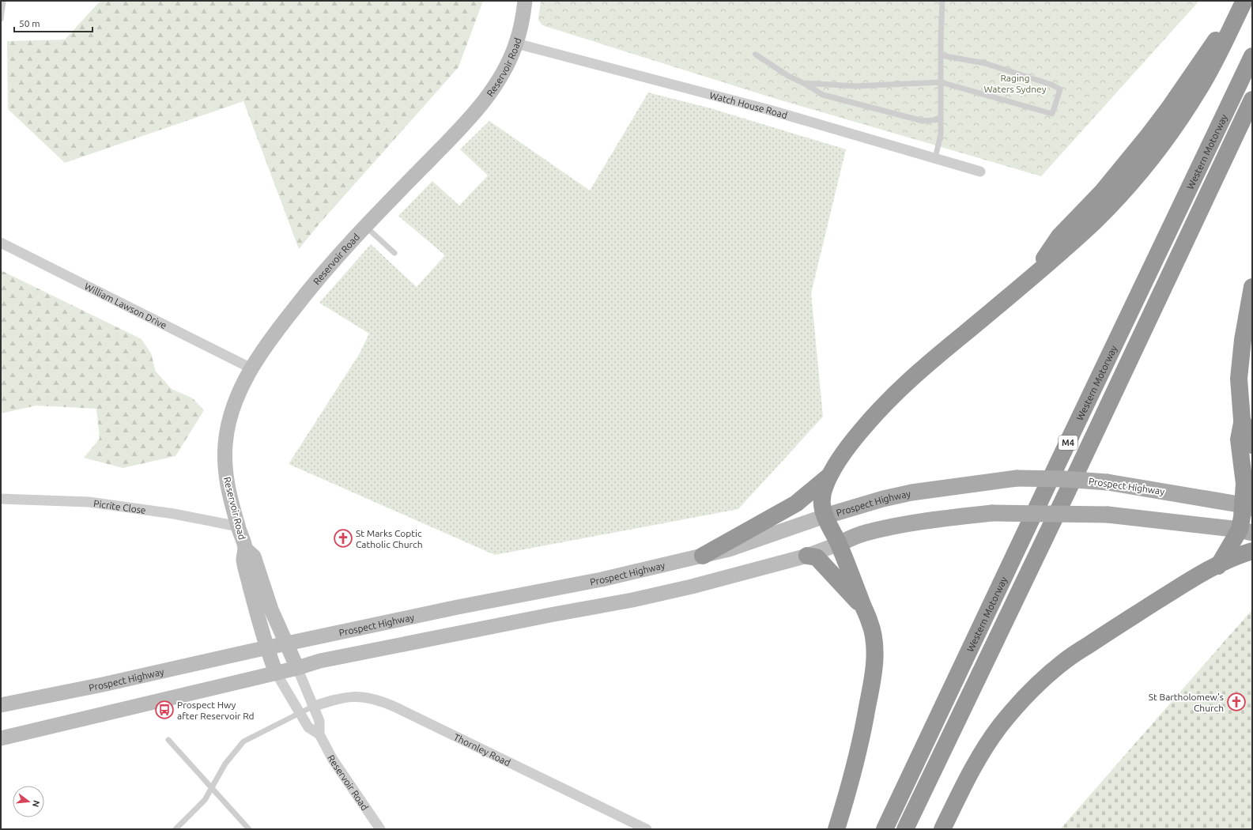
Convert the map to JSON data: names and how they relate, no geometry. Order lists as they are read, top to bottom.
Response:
{
  "streets": {
    "highway": ["Western Motorway", "M4"],
    "main road": ["Reservoir Road", "Prospect Highway"],
    "street": [
      "Watch House Road",
      "William Lawson Drive",
      "Picrite Close",
      "Thornley Road"
    ]
  },
  "crossings": [
    ["Reservoir Road", "Watch House Road"],
    ["Reservoir Road", "William Lawson Drive"],
    ["Reservoir Road", "Prospect Highway"],
    ["Reservoir Road", "Picrite Close"],
    ["Reservoir Road", "Thornley Road"]
  ],
  "parks": ["Raging Waters Sydney"],
  "places": {
    "church": ["St Marks Coptic Catholic Church", "St Bartholomew's Church"],
    "bus stop": ["Prospect Hwy after Reservoir Rd"]
  },
  "scale_bar": "50 m",
  "north": "right"
}
